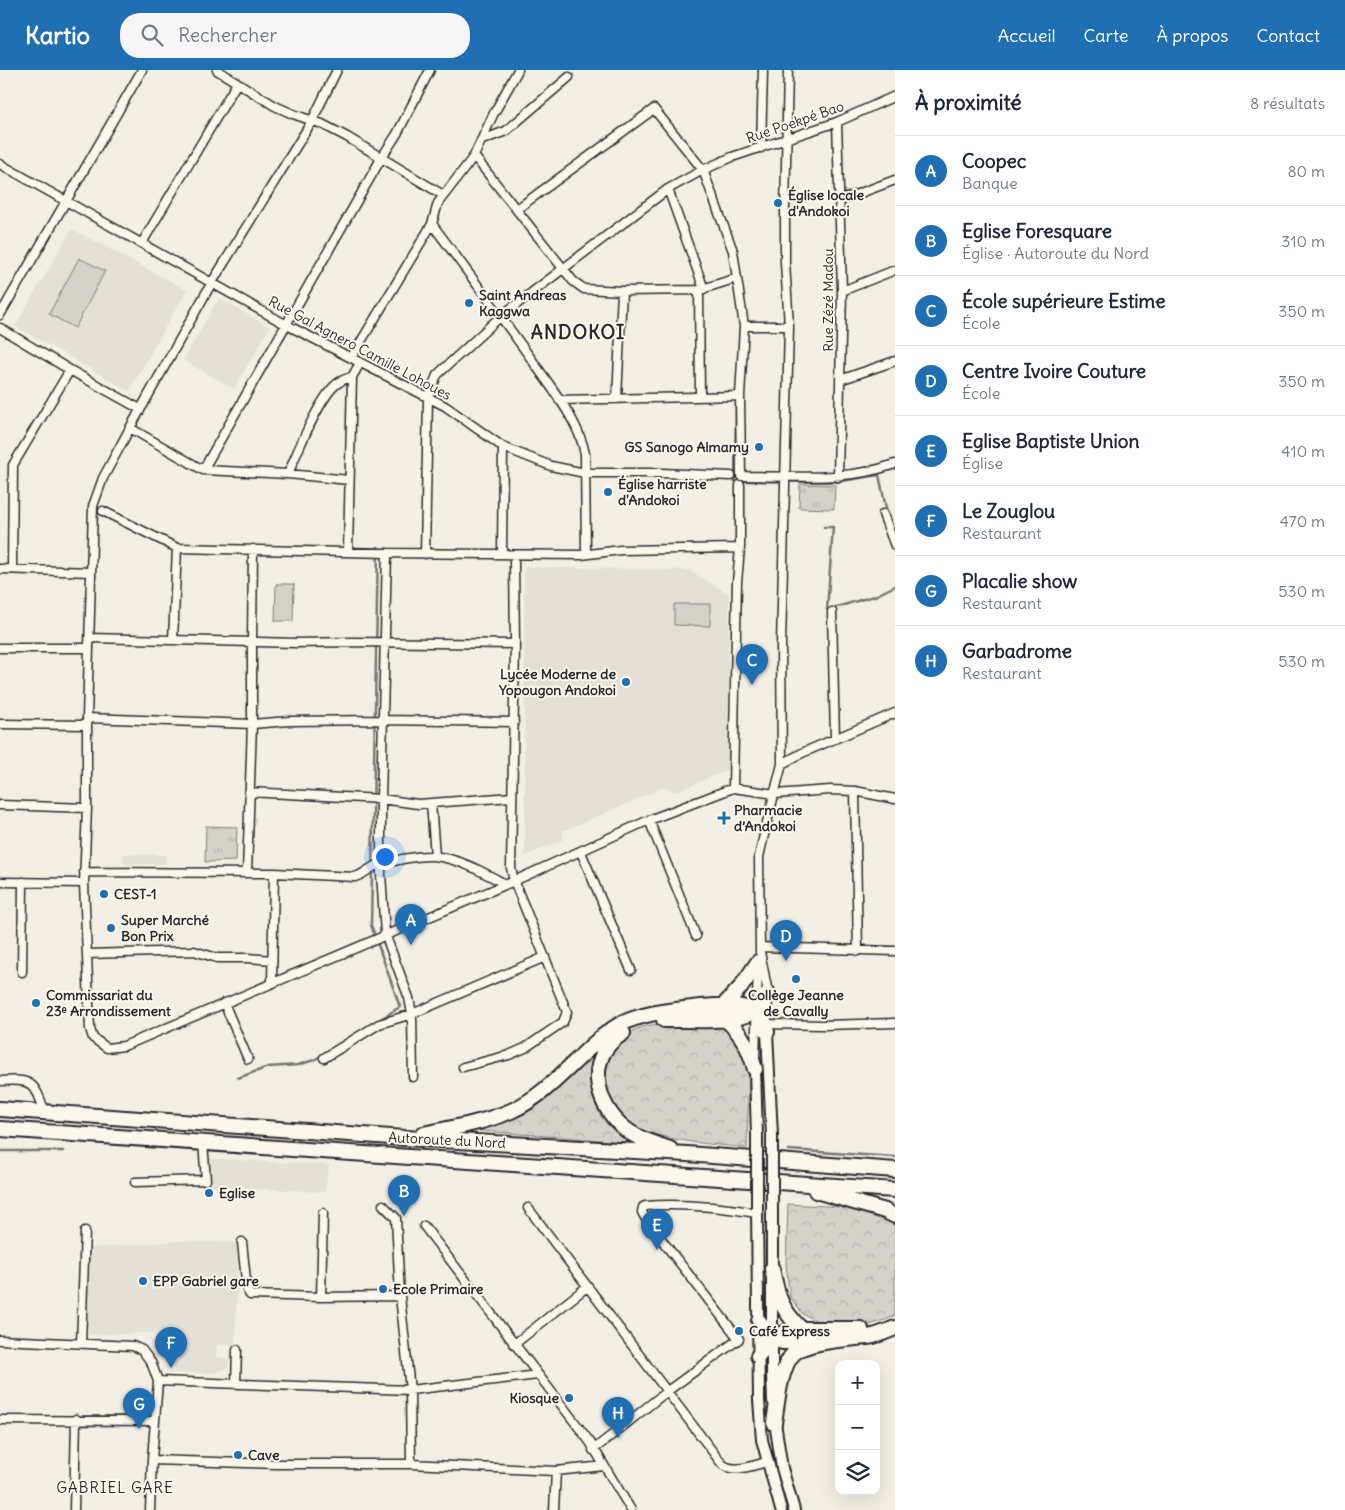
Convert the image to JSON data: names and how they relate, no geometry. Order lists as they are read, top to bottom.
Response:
{
  "streets": {
    "highway": ["Autoroute du Nord"],
    "street": ["Rue Poekpé Bao", "Rue Zézé Madou", "Rue Gal Agnero Camille Lohoues"]
  },
  "crossings": [
    ["Rue Poekpé Bao", "Rue Zézé Madou"],
    ["Rue Poekpé Bao", "Rue Gal Agnero Camille Lohoues"]
  ],
  "districts": ["ANDOKOI", "GABRIEL GARE"],
  "places": {
    "other": [
      "Église locale d'Andokoi",
      "Saint Andreas Kaggwa",
      "GS Sanogo Almamy",
      "Église harriste d'Andokoi",
      "Lycée Moderne de Yopougon Andokoi",
      "CEST-1",
      "Super Marché Bon Prix",
      "Collège Jeanne de Cavally",
      "Commissariat du 23ᵉ Arrondissement",
      "Eglise",
      "EPP Gabriel gare",
      "Ecole Primaire",
      "Café Express",
      "Kiosque",
      "Cave"
    ],
    "health": ["Pharmacie d’Andokoi"]
  },
  "page": {
    "header": "Kartio",
    "search": "Rechercher",
    "nav": [
      "Accueil",
      "Carte",
      "À propos",
      "Contact"
    ],
    "heading": ["À proximité", "8 résultats"],
    "list": [
      {
        "mark": "A",
        "name": "Coopec",
        "note": "Banque",
        "value": "80 m"
      },
      {
        "mark": "B",
        "name": "Eglise Foresquare",
        "note": "Église · Autoroute du Nord",
        "value": "310 m"
      },
      {
        "mark": "C",
        "name": "École supérieure Estime",
        "note": "École",
        "value": "350 m"
      },
      {
        "mark": "D",
        "name": "Centre Ivoire Couture",
        "note": "École",
        "value": "350 m"
      },
      {
        "mark": "E",
        "name": "Eglise Baptiste Union",
        "note": "Église",
        "value": "410 m"
      },
      {
        "mark": "F",
        "name": "Le Zouglou",
        "note": "Restaurant",
        "value": "470 m"
      },
      {
        "mark": "G",
        "name": "Placalie show",
        "note": "Restaurant",
        "value": "530 m"
      },
      {
        "mark": "H",
        "name": "Garbadrome",
        "note": "Restaurant",
        "value": "530 m"
      }
    ],
    "pins": [
      "C",
      "A",
      "D",
      "B",
      "E",
      "F",
      "G",
      "H"
    ],
    "map_buttons": ["+", "−"]
  }
}
